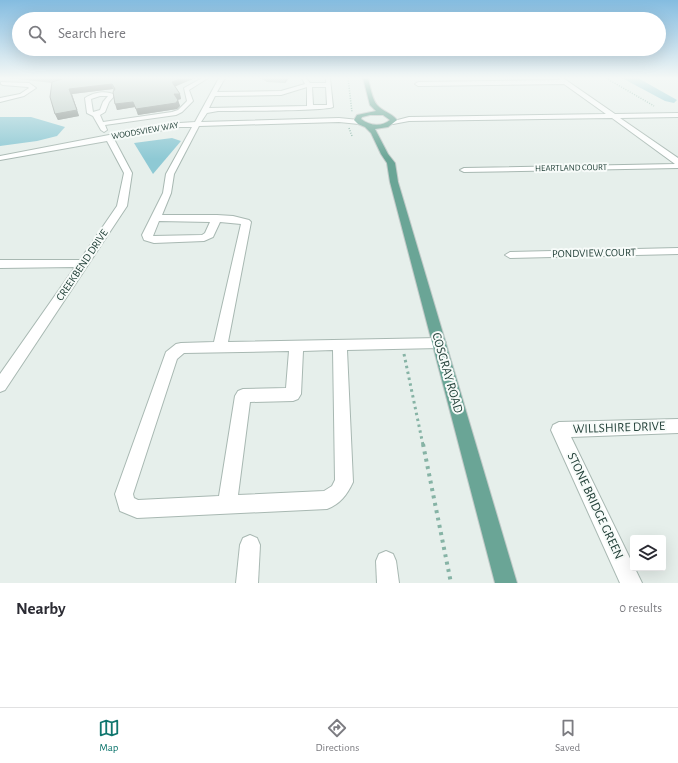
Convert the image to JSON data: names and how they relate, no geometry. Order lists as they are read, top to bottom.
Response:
{
  "streets": {
    "main road": ["COSGRAY ROAD"],
    "street": [
      "WOODSVIEW WAY",
      "HEARTLAND COURT",
      "PONDVIEW COURT",
      "CREEKBEND DRIVE",
      "WILLSHIRE DRIVE",
      "STONE BRIDGE GREEN"
    ]
  },
  "crossings": [
    ["WOODSVIEW WAY", "CREEKBEND DRIVE"],
    ["WILLSHIRE DRIVE", "STONE BRIDGE GREEN"]
  ],
  "page": {
    "search": "Search here",
    "heading": ["Nearby", "0 results"],
    "nav": ["Map", "Directions", "Saved"]
  }
}
